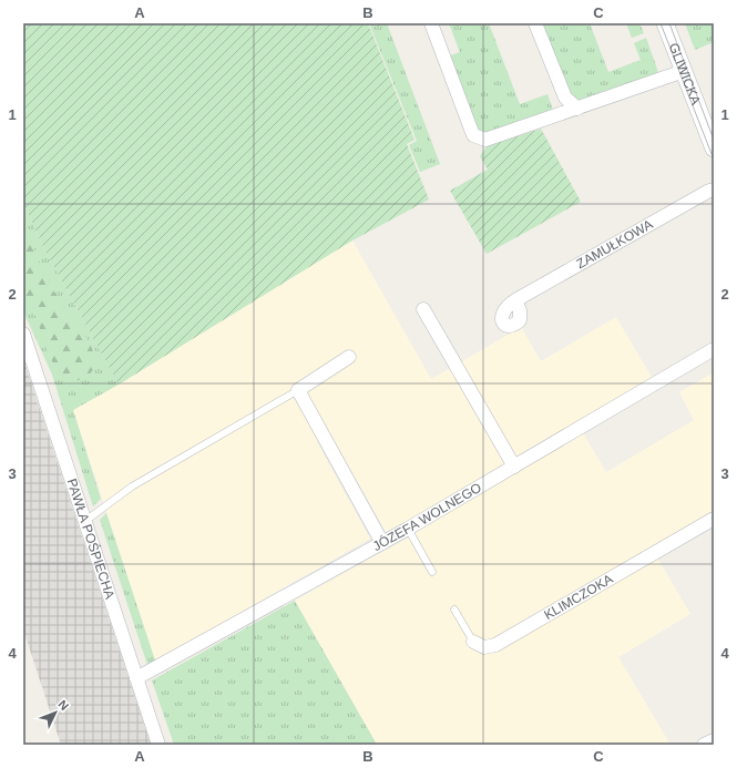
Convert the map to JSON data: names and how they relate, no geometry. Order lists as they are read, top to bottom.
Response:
{
  "streets": {
    "street": [
      "GLIWICKA",
      "ZAMUŁKOWA",
      "JÓZEFA WOLNEGO",
      "PAWŁA POŚPIECHA",
      "KLIMCZOKA"
    ]
  },
  "crossings": [
    ["JÓZEFA WOLNEGO", "PAWŁA POŚPIECHA"]
  ],
  "north": "top right",
  "grid": {
    "columns": ["A", "B", "C"],
    "rows": [
      "1",
      "2",
      "3",
      "4"
    ]
  }
}
